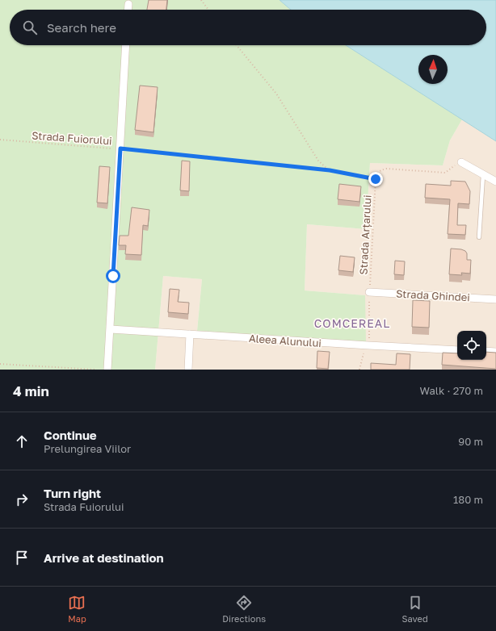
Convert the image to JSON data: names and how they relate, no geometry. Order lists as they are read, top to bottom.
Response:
{
  "streets": {
    "street": ["Strada Ghindei", "Aleea Alunului"],
    "path": ["Strada Fuiorului", "Strada Arțarului"]
  },
  "crossings": [
    ["Strada Fuiorului", "Strada Arțarului"],
    ["Strada Arțarului", "Strada Ghindei"],
    ["Strada Arțarului", "Aleea Alunului"]
  ],
  "districts": ["COMCEREAL"],
  "north": "top",
  "page": {
    "search": "Search here",
    "heading": ["4 min", "Walk · 270 m"],
    "list": [
      ["Continue", "Prelungirea Viilor", "90 m"],
      ["Turn right", "Strada Fuiorului", "180 m"],
      "Arrive at destination"
    ],
    "nav": ["Map", "Directions", "Saved"]
  }
}
